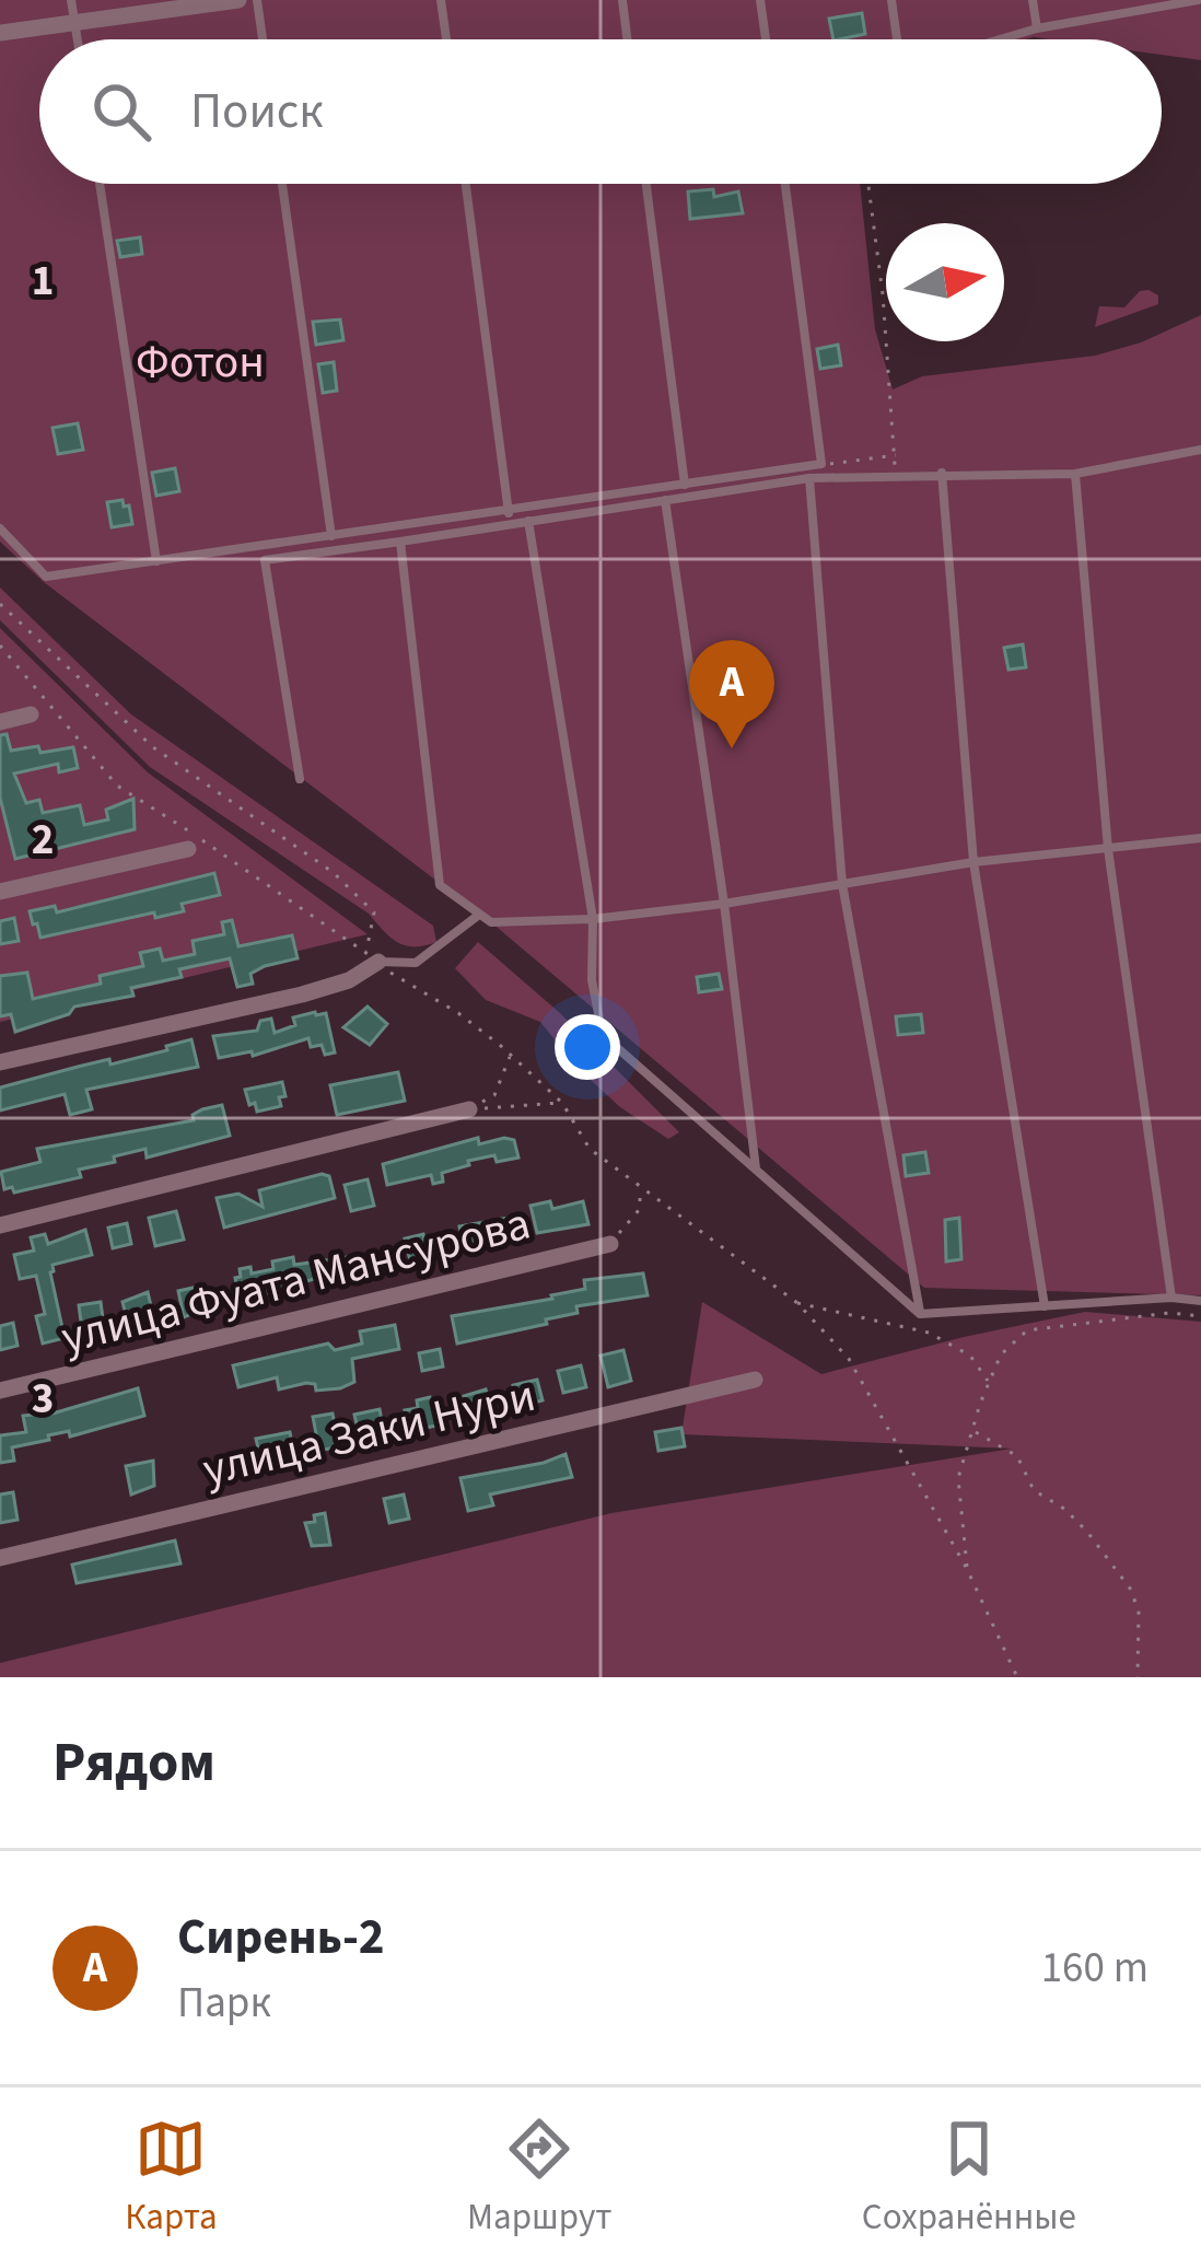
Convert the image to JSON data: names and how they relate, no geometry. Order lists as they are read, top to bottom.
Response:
{
  "streets": {
    "street": ["улица Фуата Мансурова", "улица Заки Нури"]
  },
  "parks": ["Фотон"],
  "north": "right",
  "page": {
    "search": "Поиск",
    "pins": "A",
    "heading": "Рядом",
    "list": [
      {
        "mark": "A",
        "name": "Сирень-2",
        "note": "Парк",
        "value": "160 m"
      }
    ],
    "nav": ["Карта", "Маршрут", "Сохранённые"]
  },
  "grid": {
    "rows": ["1", "2", "3"]
  }
}
